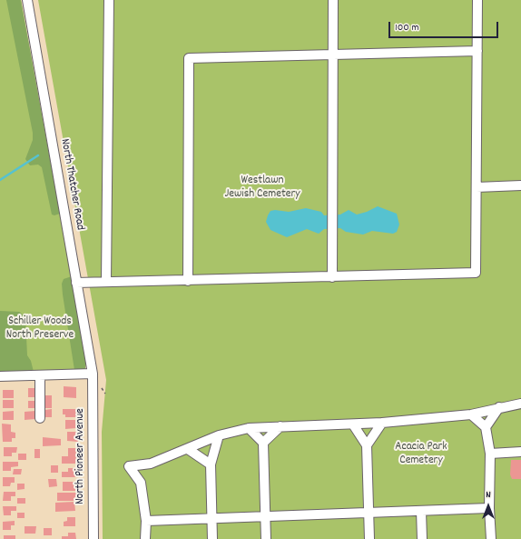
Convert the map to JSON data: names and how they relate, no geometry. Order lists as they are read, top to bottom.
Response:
{
  "streets": {
    "street": ["North Thatcher Road", "North Pioneer Avenue"]
  },
  "crossings": [
    ["North Thatcher Road", "North Pioneer Avenue"]
  ],
  "parks": ["Westlawn Jewish Cemetery", "Schiller Woods North Preserve", "Acacia Park Cemetery"],
  "scale_bar": "100 m",
  "north": "top"
}
